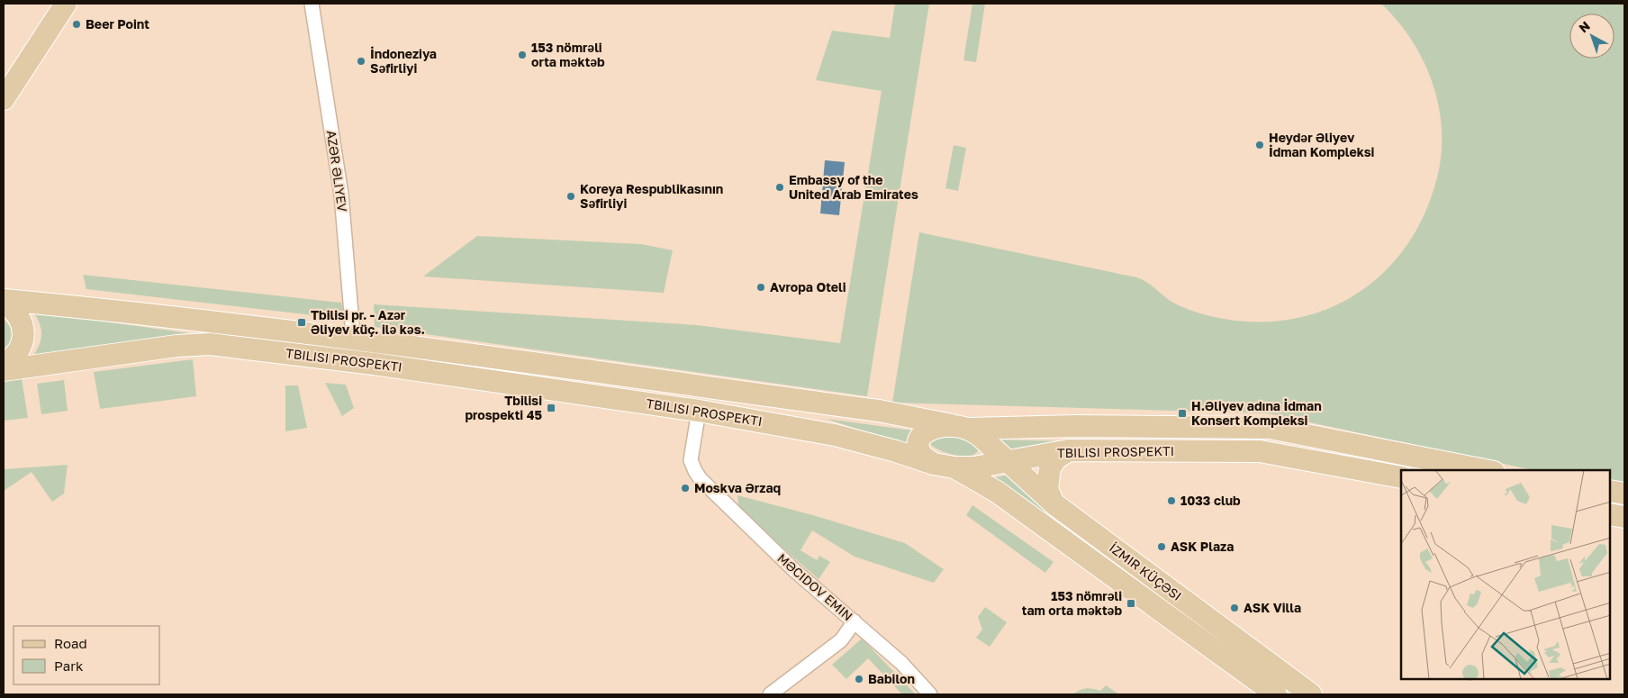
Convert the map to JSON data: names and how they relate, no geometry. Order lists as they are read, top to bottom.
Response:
{
  "streets": {
    "main road": ["TBILISI PROSPEKTI", "İZMIR KÜÇƏSI"],
    "street": ["AZƏR ƏLIYEV", "MƏCIDOV EMIN"]
  },
  "crossings": [
    ["AZƏR ƏLIYEV", "TBILISI PROSPEKTI"],
    ["TBILISI PROSPEKTI", "İZMIR KÜÇƏSI"],
    ["TBILISI PROSPEKTI", "MƏCIDOV EMIN"]
  ],
  "places": {
    "other": [
      "Beer Point",
      "153 nömrəli orta məktəb",
      "İndoneziya Səfirliyi",
      "Heydər Əliyev İdman Kompleksi",
      "Embassy of the United Arab Emirates",
      "Koreya Respublikasının Səfirliyi",
      "Avropa Oteli",
      "Moskva Ərzaq",
      "1033 club",
      "ASK Plaza",
      "ASK Villa",
      "Babilon"
    ],
    "transit": [
      "Tbilisi pr. - Azər Əliyev küç. ilə kəs.",
      "Tbilisi prospekti 45",
      "H.Əliyev adına İdman Konsert Kompleksi",
      "153 nömrəli tam orta məktəb"
    ]
  },
  "legend": ["Road", "Park"],
  "north": "top left"
}
